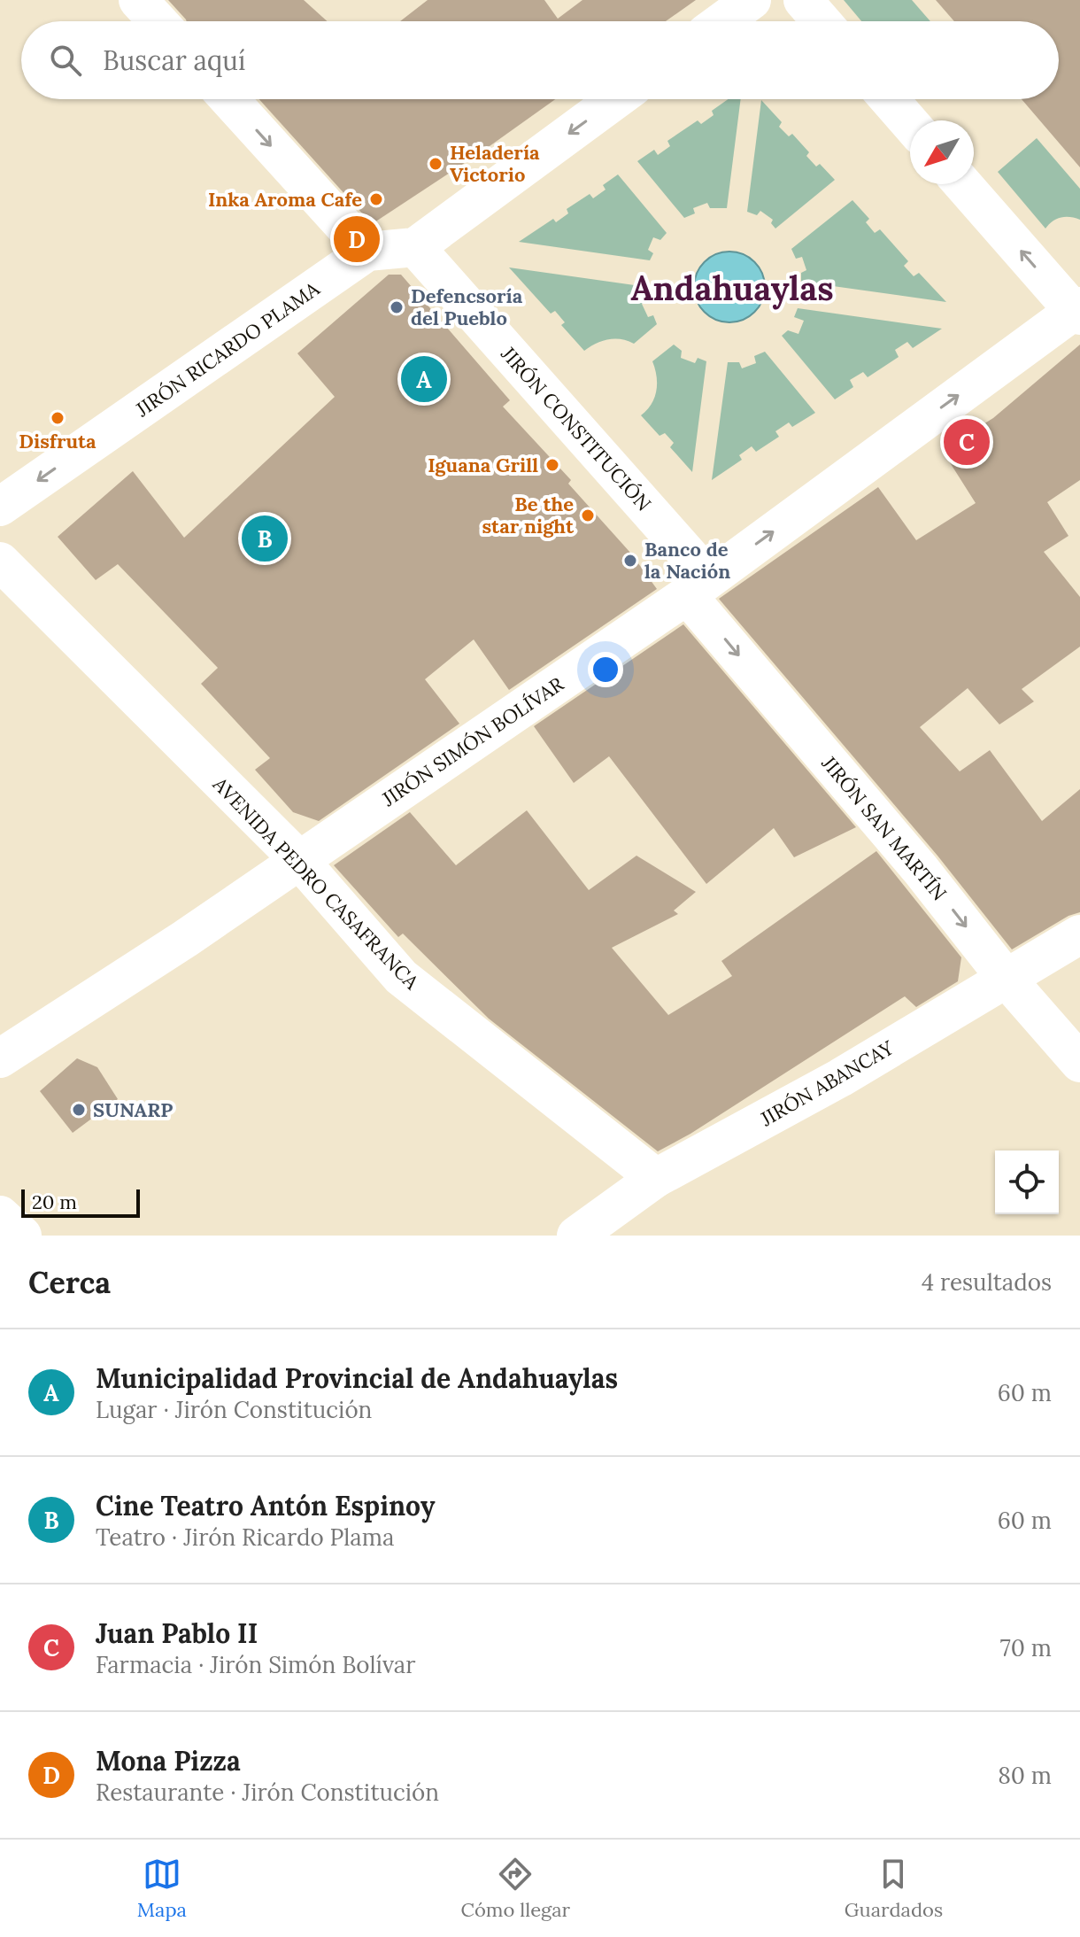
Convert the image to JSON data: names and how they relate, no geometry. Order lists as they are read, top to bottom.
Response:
{
  "streets": {
    "street": [
      "JIRÓN RICARDO PLAMA",
      "JIRÓN CONSTITUCIÓN",
      "JIRÓN SIMÓN BOLÍVAR",
      "JIRÓN SAN MARTÍN",
      "AVENIDA PEDRO CASAFRANCA",
      "JIRÓN ABANCAY"
    ]
  },
  "crossings": [
    ["JIRÓN RICARDO PLAMA", "JIRÓN CONSTITUCIÓN"],
    ["JIRÓN CONSTITUCIÓN", "JIRÓN SIMÓN BOLÍVAR"],
    ["JIRÓN CONSTITUCIÓN", "JIRÓN SAN MARTÍN"],
    ["JIRÓN SIMÓN BOLÍVAR", "JIRÓN SAN MARTÍN"],
    ["JIRÓN SIMÓN BOLÍVAR", "AVENIDA PEDRO CASAFRANCA"],
    ["JIRÓN SAN MARTÍN", "JIRÓN ABANCAY"],
    ["AVENIDA PEDRO CASAFRANCA", "JIRÓN ABANCAY"]
  ],
  "one_way": ["JIRÓN RICARDO PLAMA", "JIRÓN SIMÓN BOLÍVAR", "JIRÓN SAN MARTÍN"],
  "districts": ["Andahuaylas"],
  "places": [
    "Heladería Victorio",
    "Inka Aroma Cafe",
    "Defencsoría del Pueblo",
    "Disfruta",
    "Iguana Grill",
    "Be the star night",
    "Banco de la Nación",
    "SUNARP"
  ],
  "scale_bar": "20 m",
  "north": "bottom left",
  "page": {
    "search": "Buscar aquí",
    "pins": [
      "D",
      "A",
      "C",
      "B"
    ],
    "scale": "20 m",
    "heading": ["Cerca", "4 resultados"],
    "list": [
      {
        "mark": "A",
        "name": "Municipalidad Provincial de Andahuaylas",
        "note": "Lugar · Jirón Constitución",
        "value": "60 m"
      },
      {
        "mark": "B",
        "name": "Cine Teatro Antón Espinoy",
        "note": "Teatro · Jirón Ricardo Plama",
        "value": "60 m"
      },
      {
        "mark": "C",
        "name": "Juan Pablo II",
        "note": "Farmacia · Jirón Simón Bolívar",
        "value": "70 m"
      },
      {
        "mark": "D",
        "name": "Mona Pizza",
        "note": "Restaurante · Jirón Constitución",
        "value": "80 m"
      }
    ],
    "nav": ["Mapa", "Cómo llegar", "Guardados"]
  }
}
